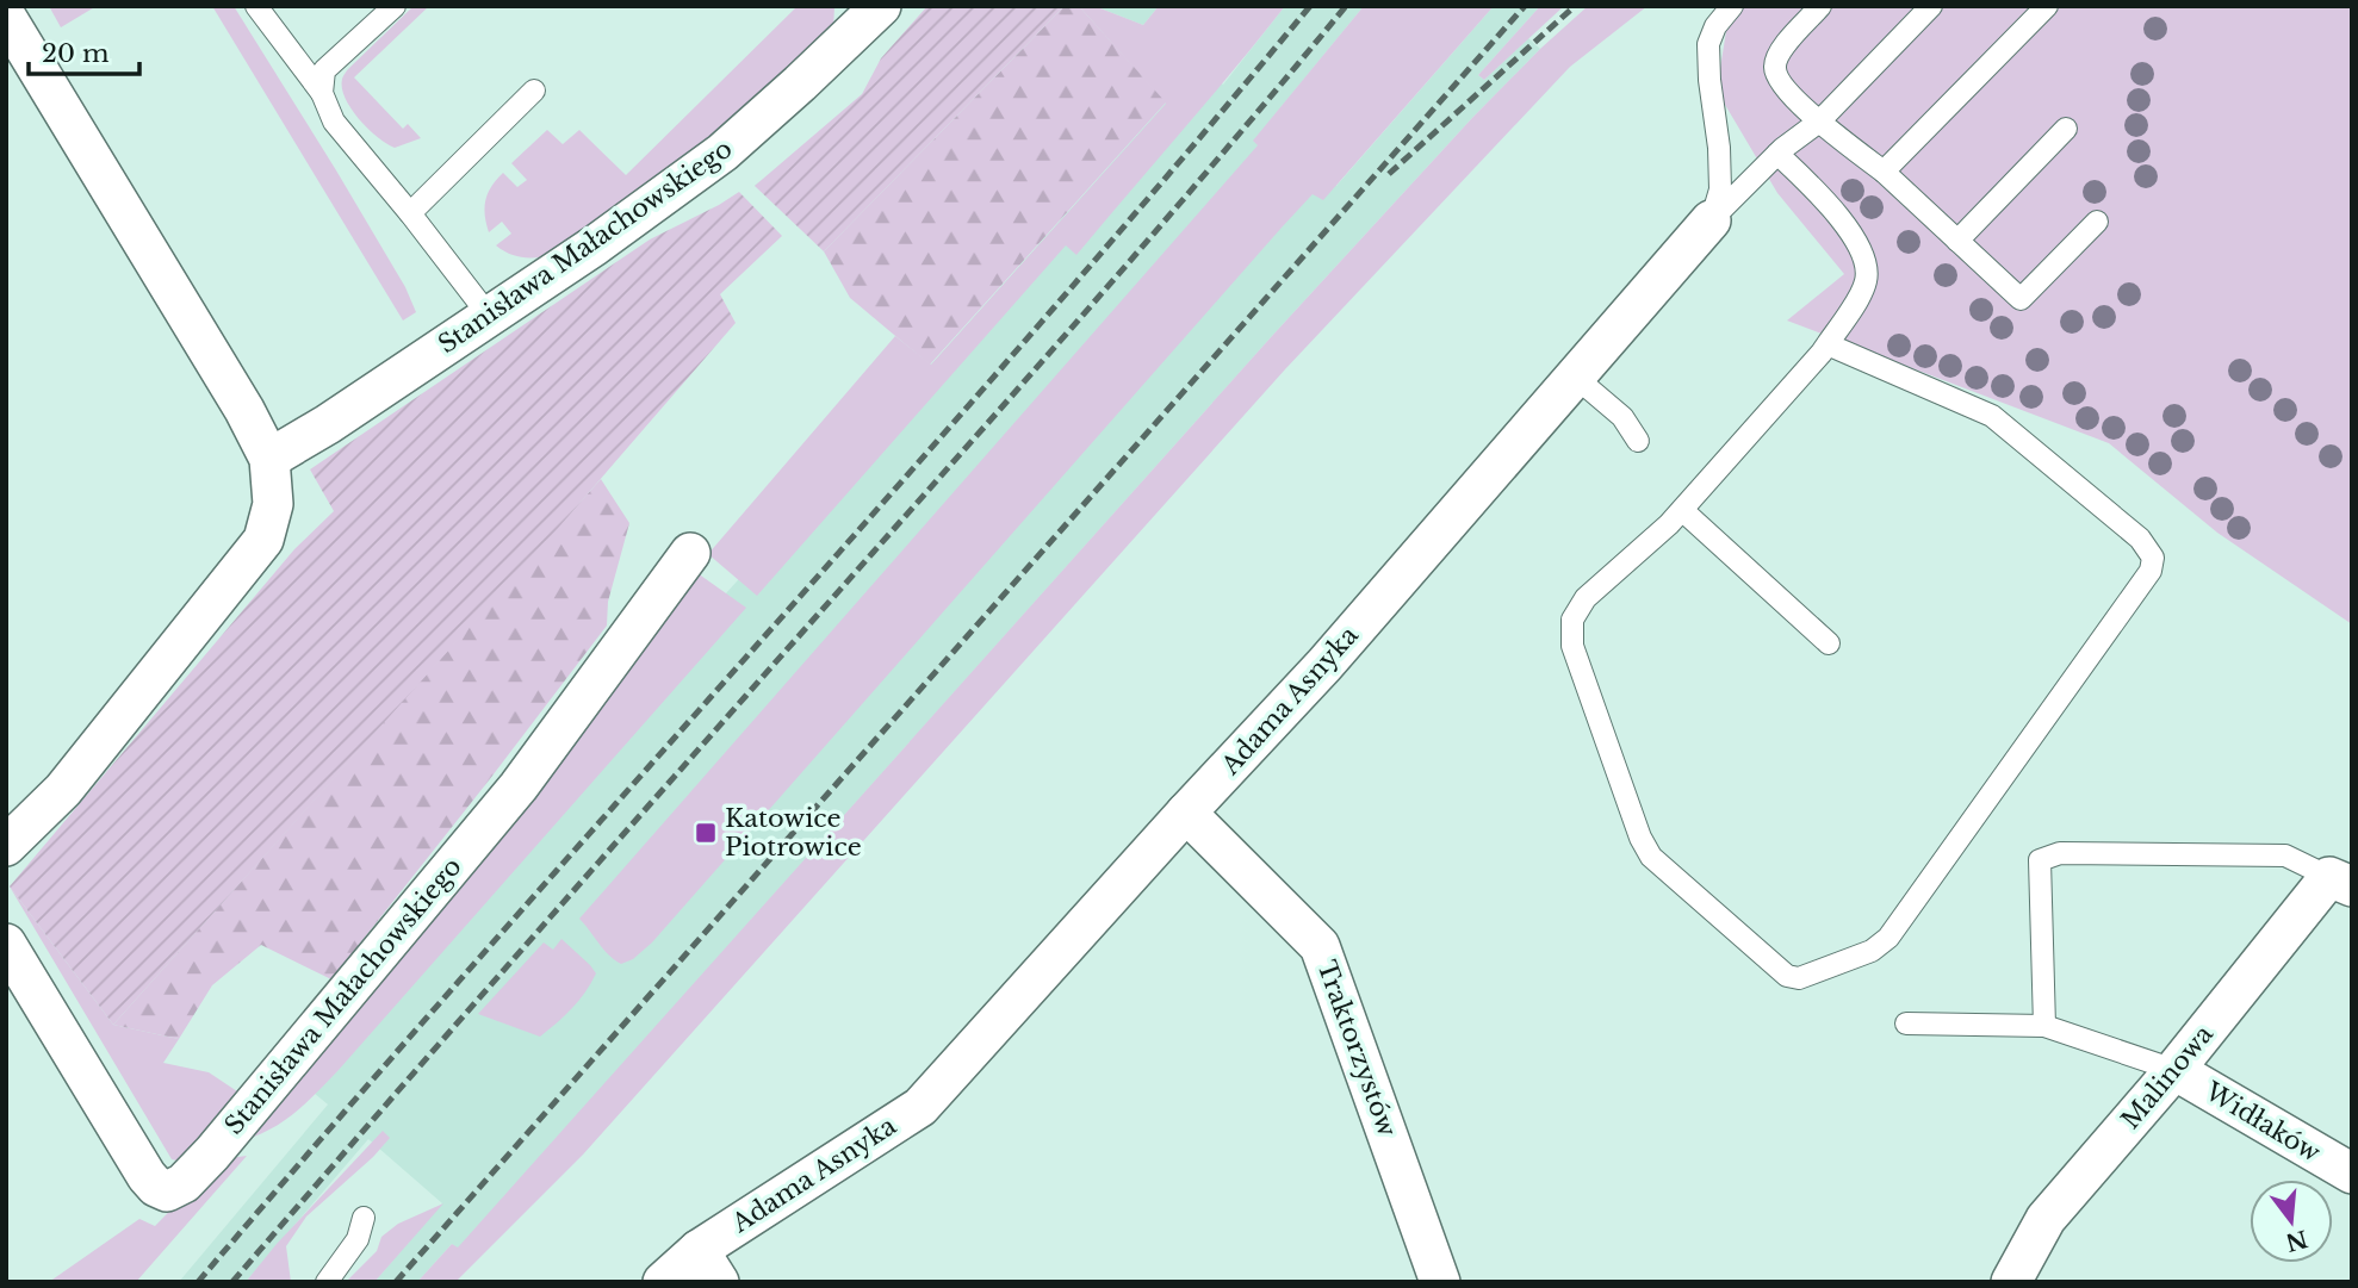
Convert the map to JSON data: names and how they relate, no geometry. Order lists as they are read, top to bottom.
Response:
{
  "streets": {
    "street": [
      "Stanisława Małachowskiego",
      "Adama Asnyka",
      "Traktorzystów",
      "Malinowa",
      "Widłaków"
    ]
  },
  "crossings": [
    ["Adama Asnyka", "Traktorzystów"],
    ["Malinowa", "Widłaków"]
  ],
  "places": {
    "transit": ["Katowice Piotrowice"]
  },
  "scale_bar": "20 m",
  "north": "bottom"
}
